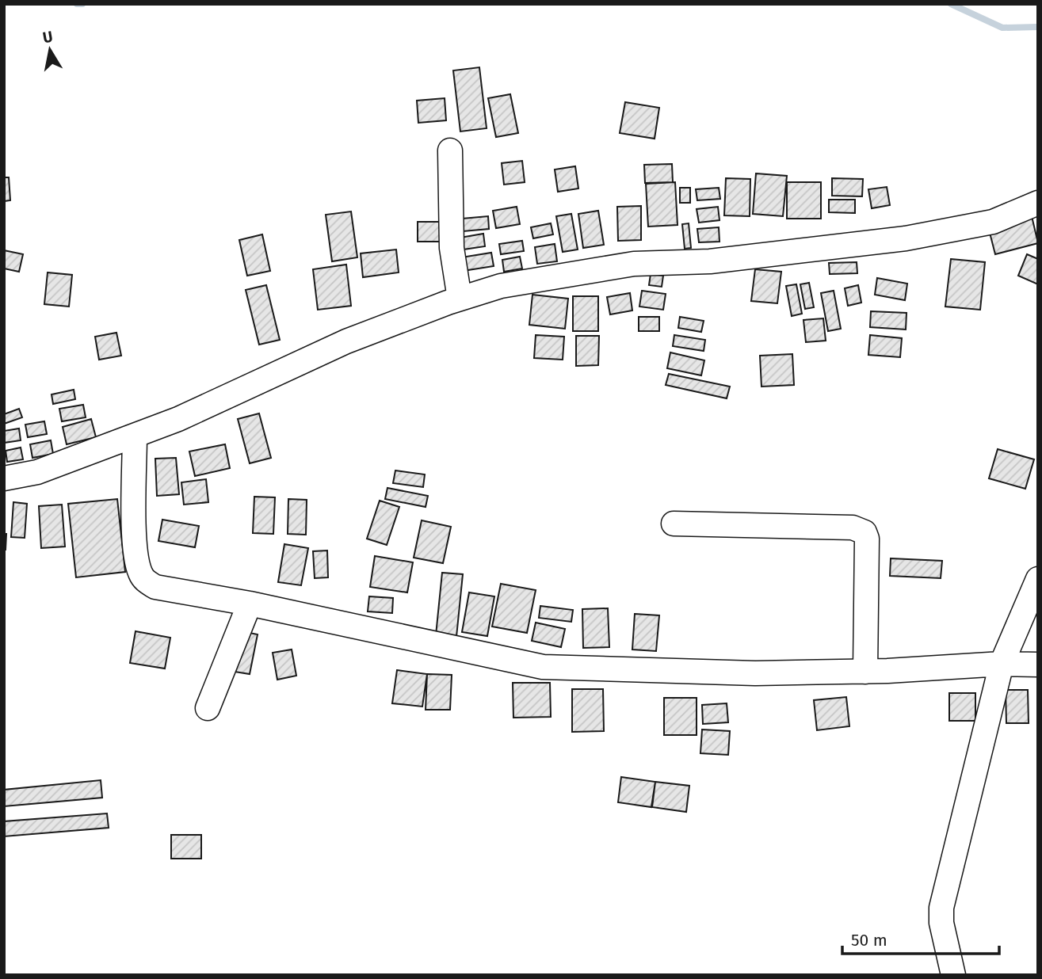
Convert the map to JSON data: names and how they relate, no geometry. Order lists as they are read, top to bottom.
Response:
{
  "scale_bar": "50 m",
  "north": "top"
}
